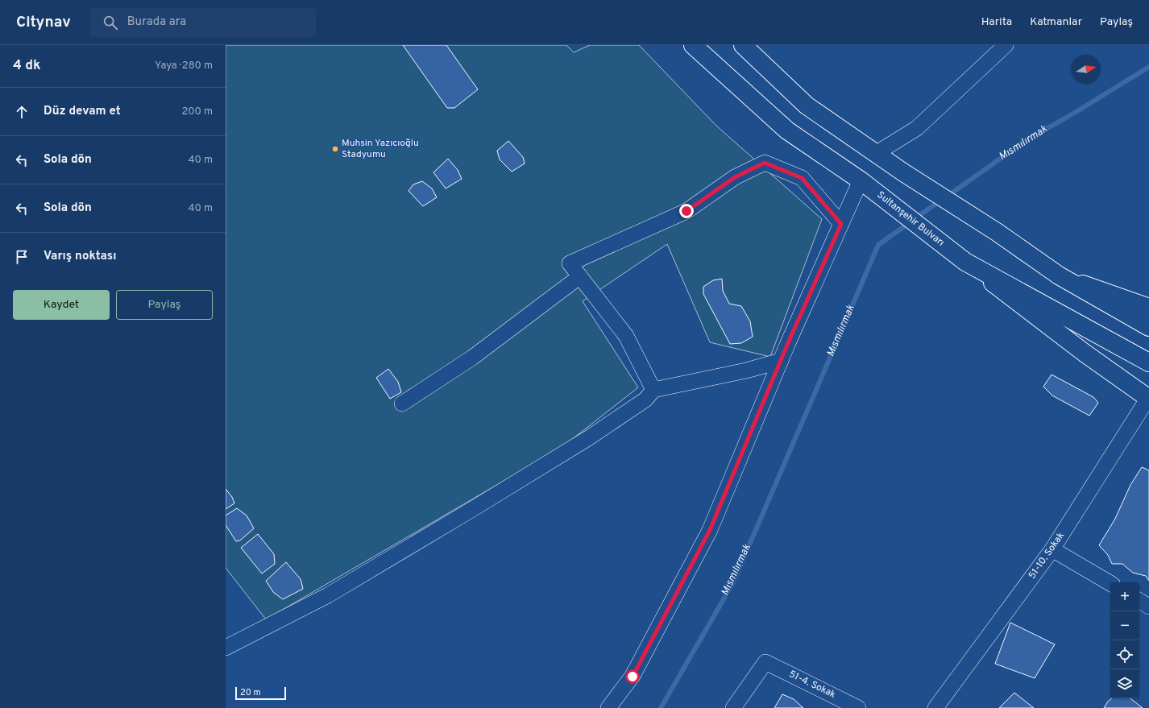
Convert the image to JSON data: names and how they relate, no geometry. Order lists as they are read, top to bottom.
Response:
{
  "streets": {
    "main road": ["Sultanşehir Bulvarı"],
    "street": ["51-10. Sokak", "51-4. Sokak"]
  },
  "water": ["Mısmılırmak"],
  "places": ["Muhsin Yazıcıoğlu Stadyumu"],
  "scale_bar": "20 m",
  "north": "right",
  "page": {
    "header": "Citynav",
    "search": "Burada ara",
    "nav": ["Harita", "Katmanlar", "Paylaş"],
    "heading": ["4 dk", "Yaya · 280 m"],
    "list": [
      ["Düz devam et", "200 m"],
      ["Sola dön", "40 m"],
      ["Sola dön", "40 m"],
      "Varış noktası"
    ],
    "buttons": ["Kaydet", "Paylaş"],
    "map_buttons": ["+", "−"],
    "scale": "20 m"
  }
}
